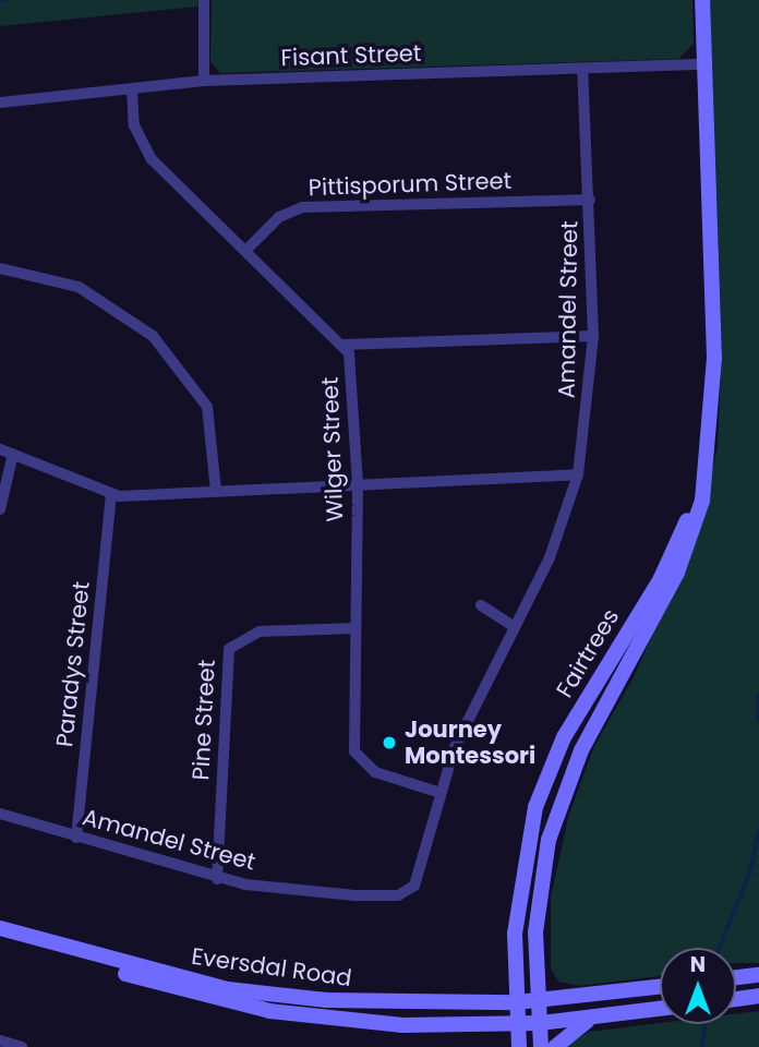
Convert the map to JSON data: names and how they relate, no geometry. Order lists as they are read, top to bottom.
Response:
{
  "streets": {
    "main road": ["Fairtrees", "Eversdal Road"],
    "street": [
      "Fisant Street",
      "Pittisporum Street",
      "Amandel Street",
      "Wilger Street",
      "Paradys Street",
      "Pine Street"
    ]
  },
  "crossings": [
    ["Fisant Street", "Amandel Street"],
    ["Fisant Street", "Wilger Street"],
    ["Fisant Street", "Fairtrees"],
    ["Pittisporum Street", "Amandel Street"],
    ["Pittisporum Street", "Wilger Street"],
    ["Amandel Street", "Wilger Street"],
    ["Amandel Street", "Paradys Street"],
    ["Amandel Street", "Pine Street"],
    ["Wilger Street", "Pine Street"],
    ["Fairtrees", "Eversdal Road"]
  ],
  "places": ["Journey Montessori"],
  "north": "top"
}
